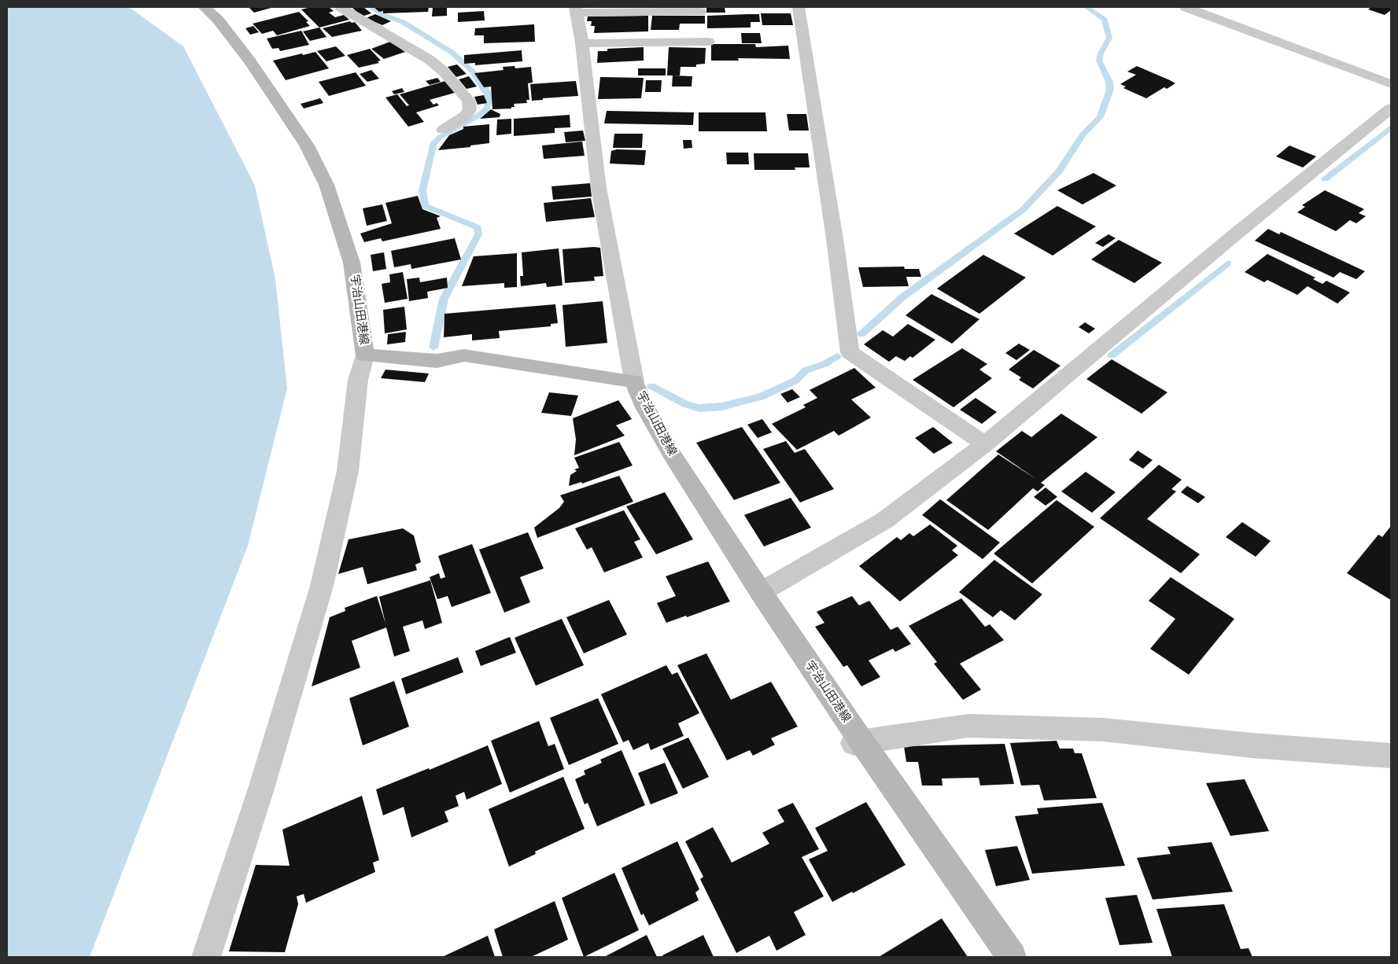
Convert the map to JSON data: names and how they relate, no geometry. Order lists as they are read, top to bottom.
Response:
{
  "streets": {
    "main road": ["宇治山田港線"]
  }
}
